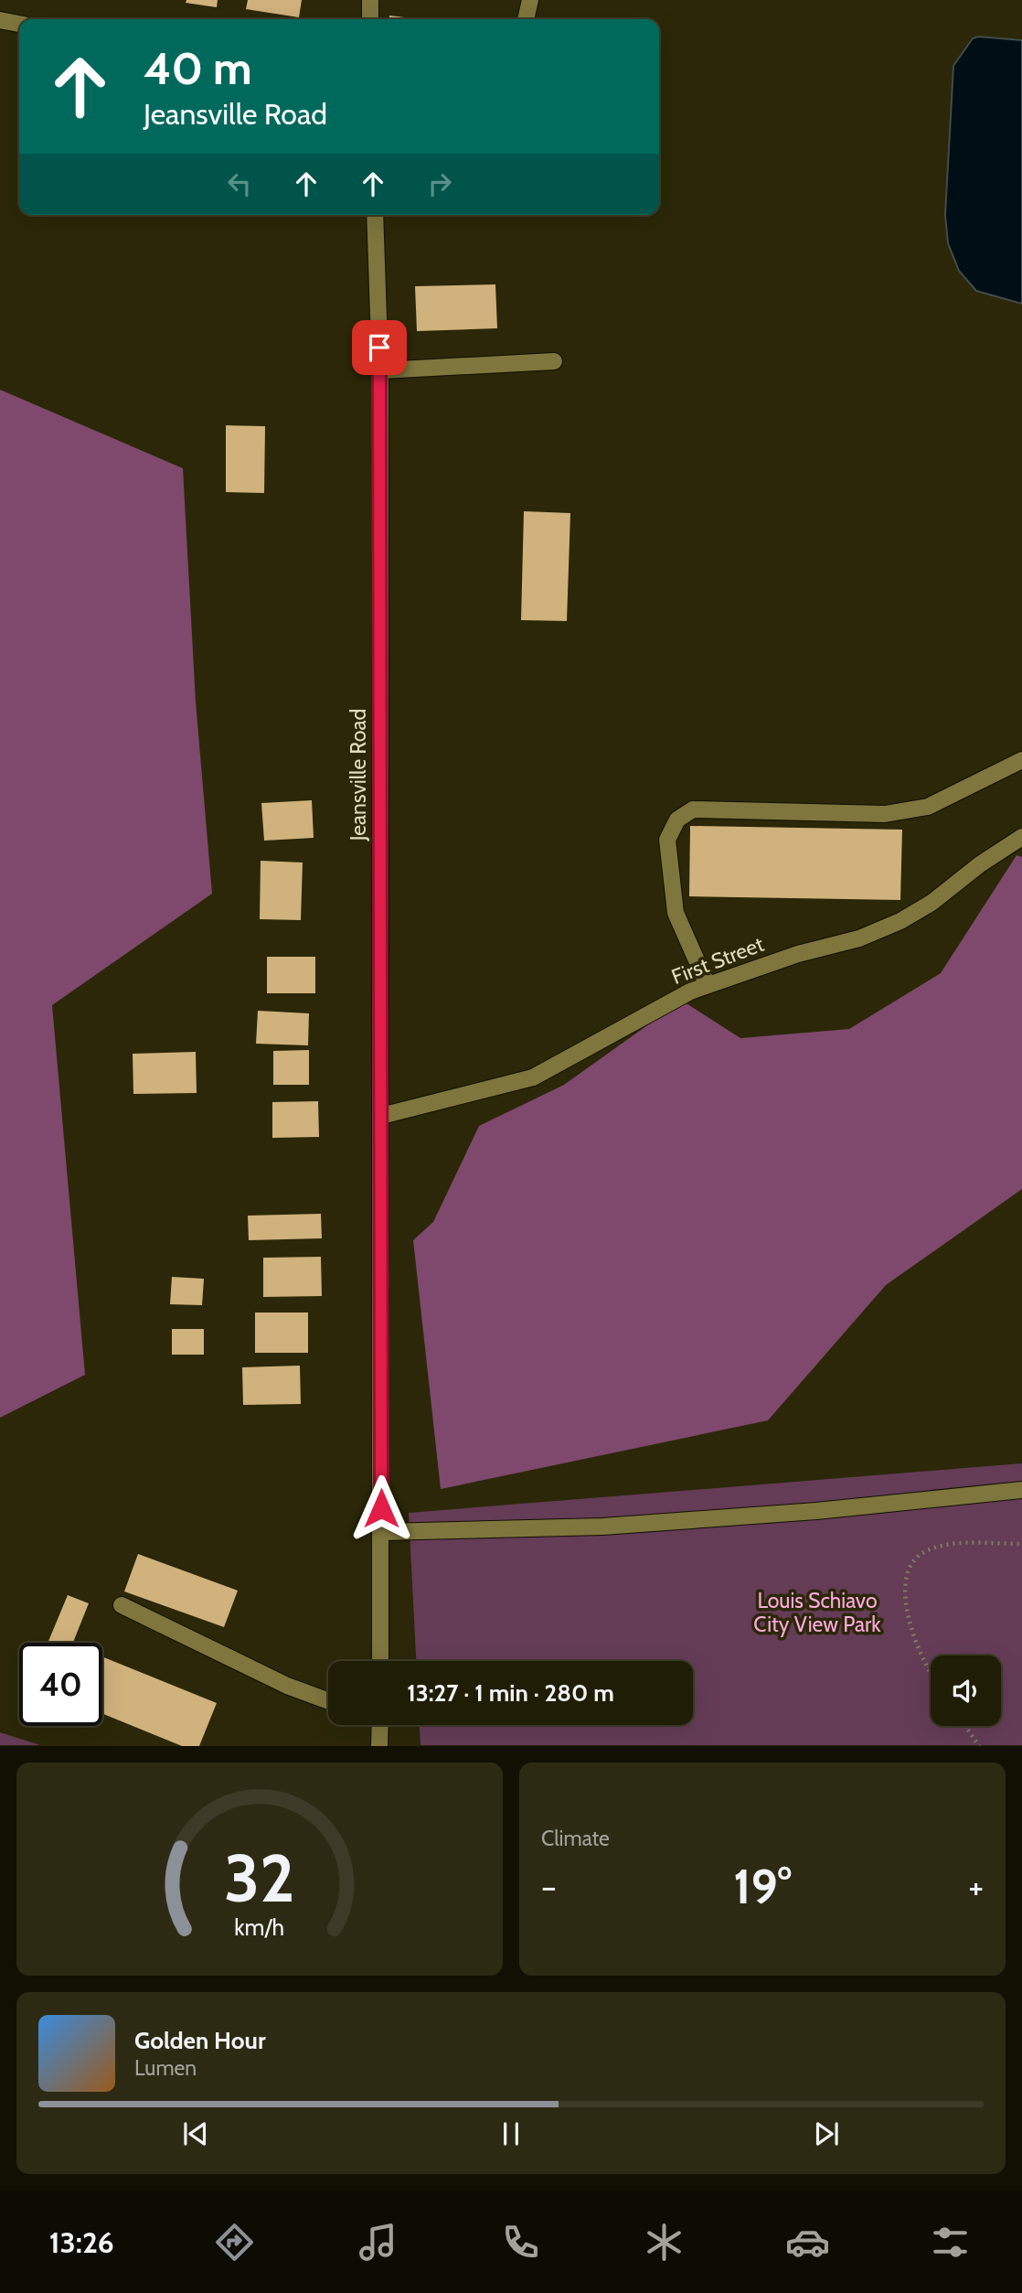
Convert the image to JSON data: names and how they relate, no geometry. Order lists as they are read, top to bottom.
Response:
{
  "streets": {
    "street": ["Jeansville Road", "First Street"]
  },
  "crossings": [
    ["Jeansville Road", "First Street"]
  ],
  "parks": ["Louis Schiavo City View Park"],
  "page": {
    "turn": ["40 m", "Jeansville Road"],
    "limit": "40",
    "trip": "13:27 · 1 min · 280 m",
    "tile": "Climate",
    "heat": ["−", "19°", "+"],
    "song": ["Golden Hour", "Lumen"],
    "tabs": "13:26",
    "gauge": ["32", "km/h"]
  }
}
